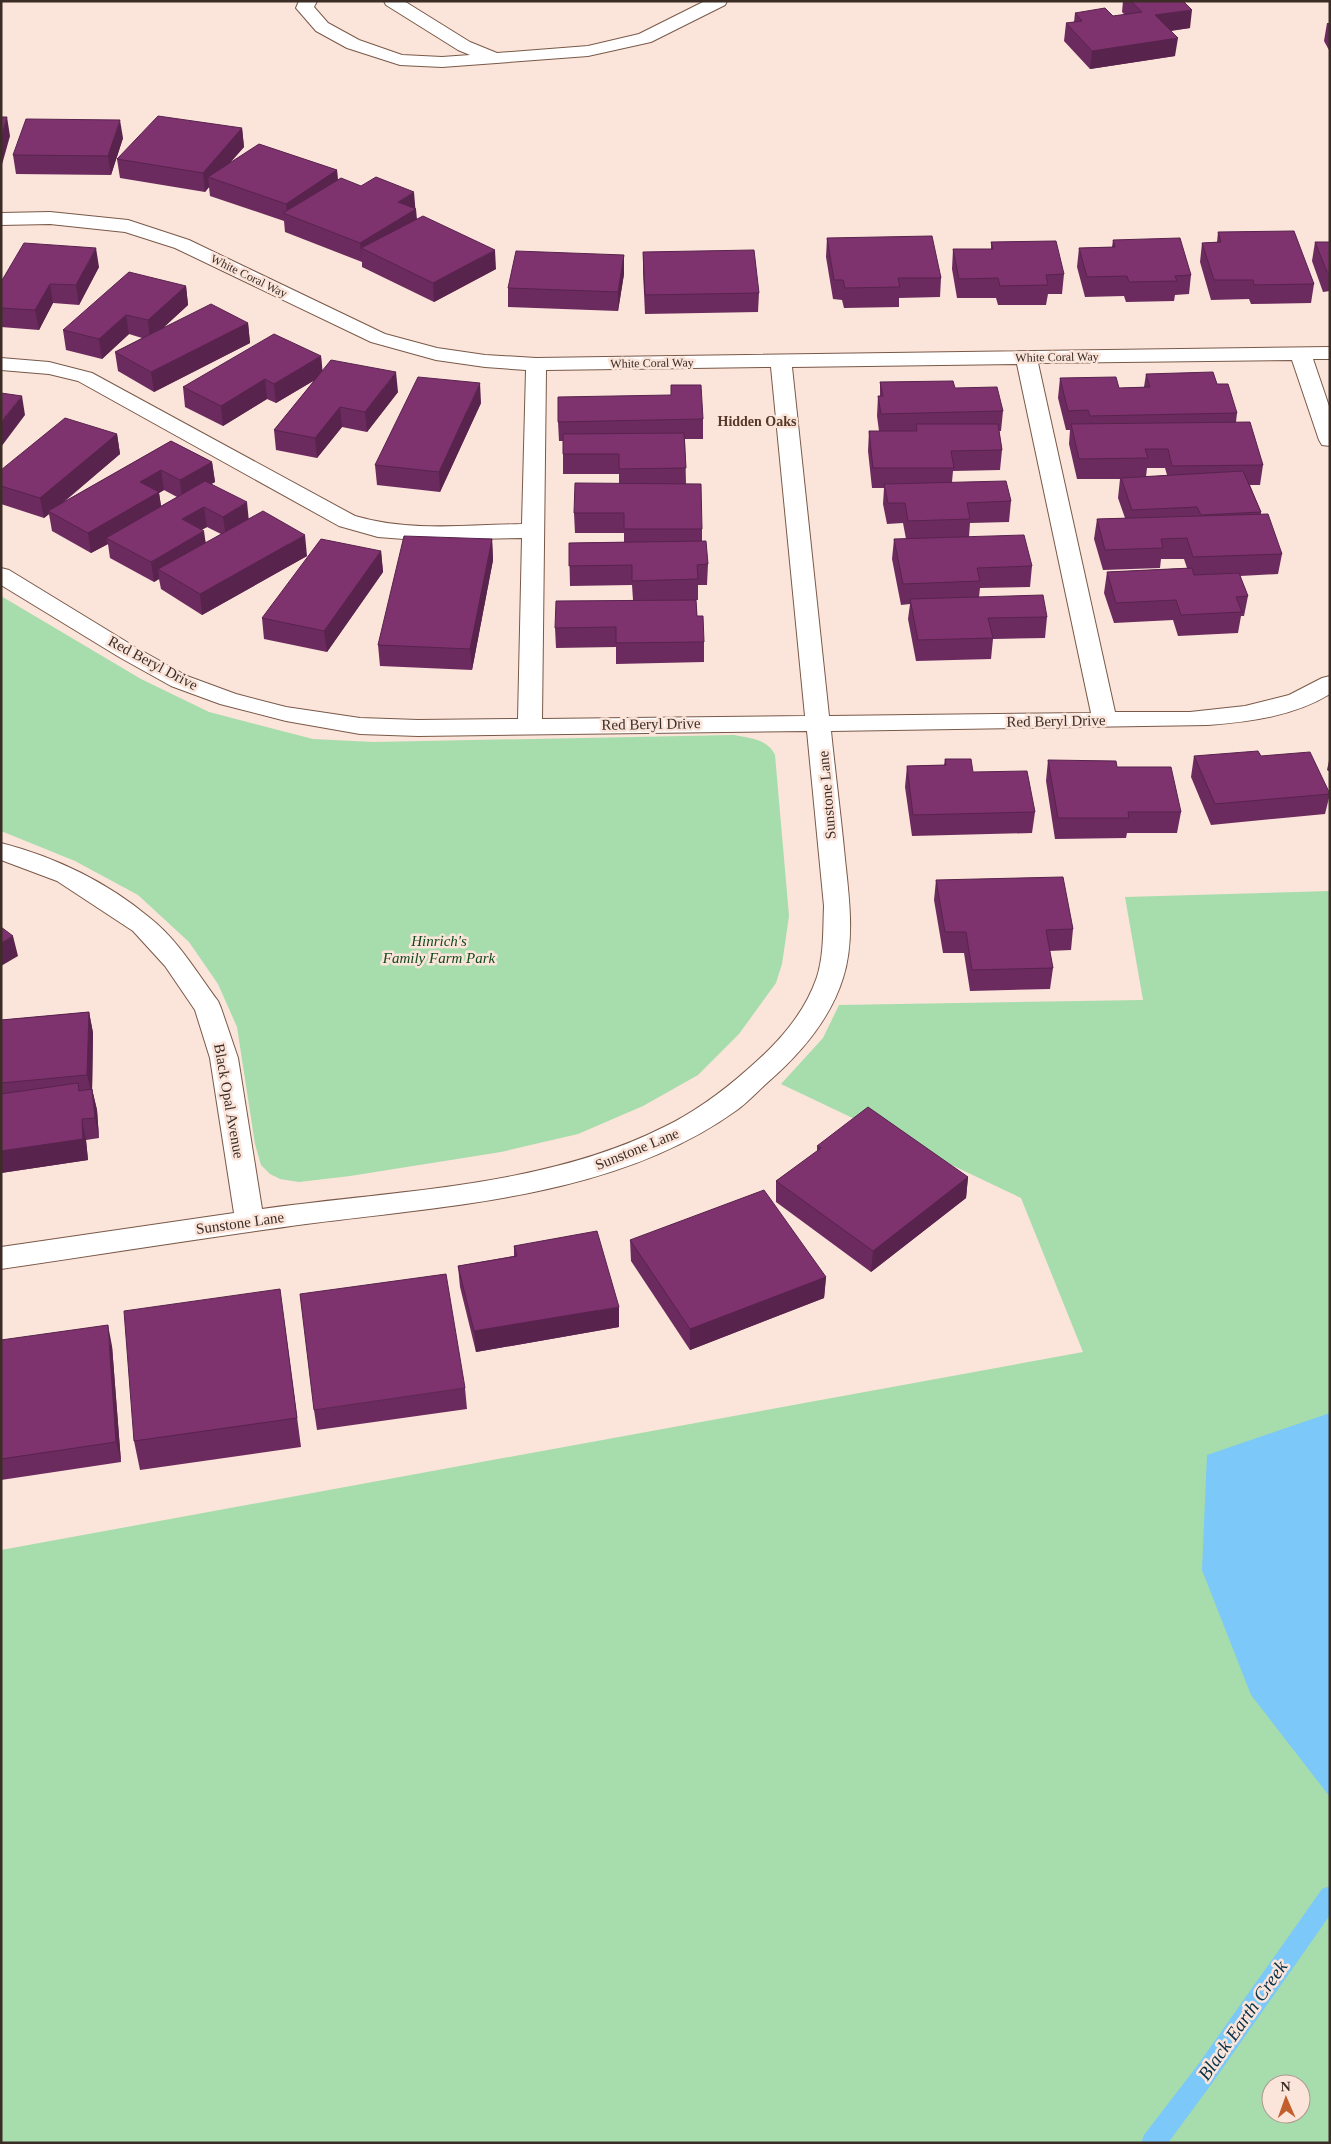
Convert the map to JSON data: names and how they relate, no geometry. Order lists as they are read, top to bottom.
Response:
{
  "streets": {
    "street": [
      "White Coral Way",
      "Red Beryl Drive",
      "Sunstone Lane",
      "Black Opal Avenue"
    ]
  },
  "crossings": [
    ["White Coral Way", "Sunstone Lane"],
    ["Red Beryl Drive", "Sunstone Lane"],
    ["Sunstone Lane", "Black Opal Avenue"]
  ],
  "districts": ["Hidden Oaks"],
  "water": ["Black Earth Creek"],
  "parks": ["Hinrich's Family Farm Park"],
  "north": "top"
}
